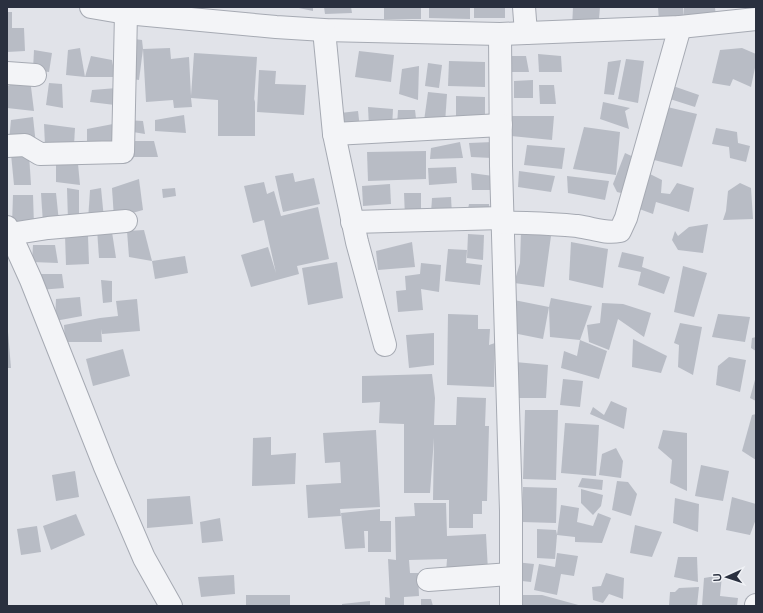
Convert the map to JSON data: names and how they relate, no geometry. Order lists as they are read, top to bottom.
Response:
{
  "north": "left"
}
